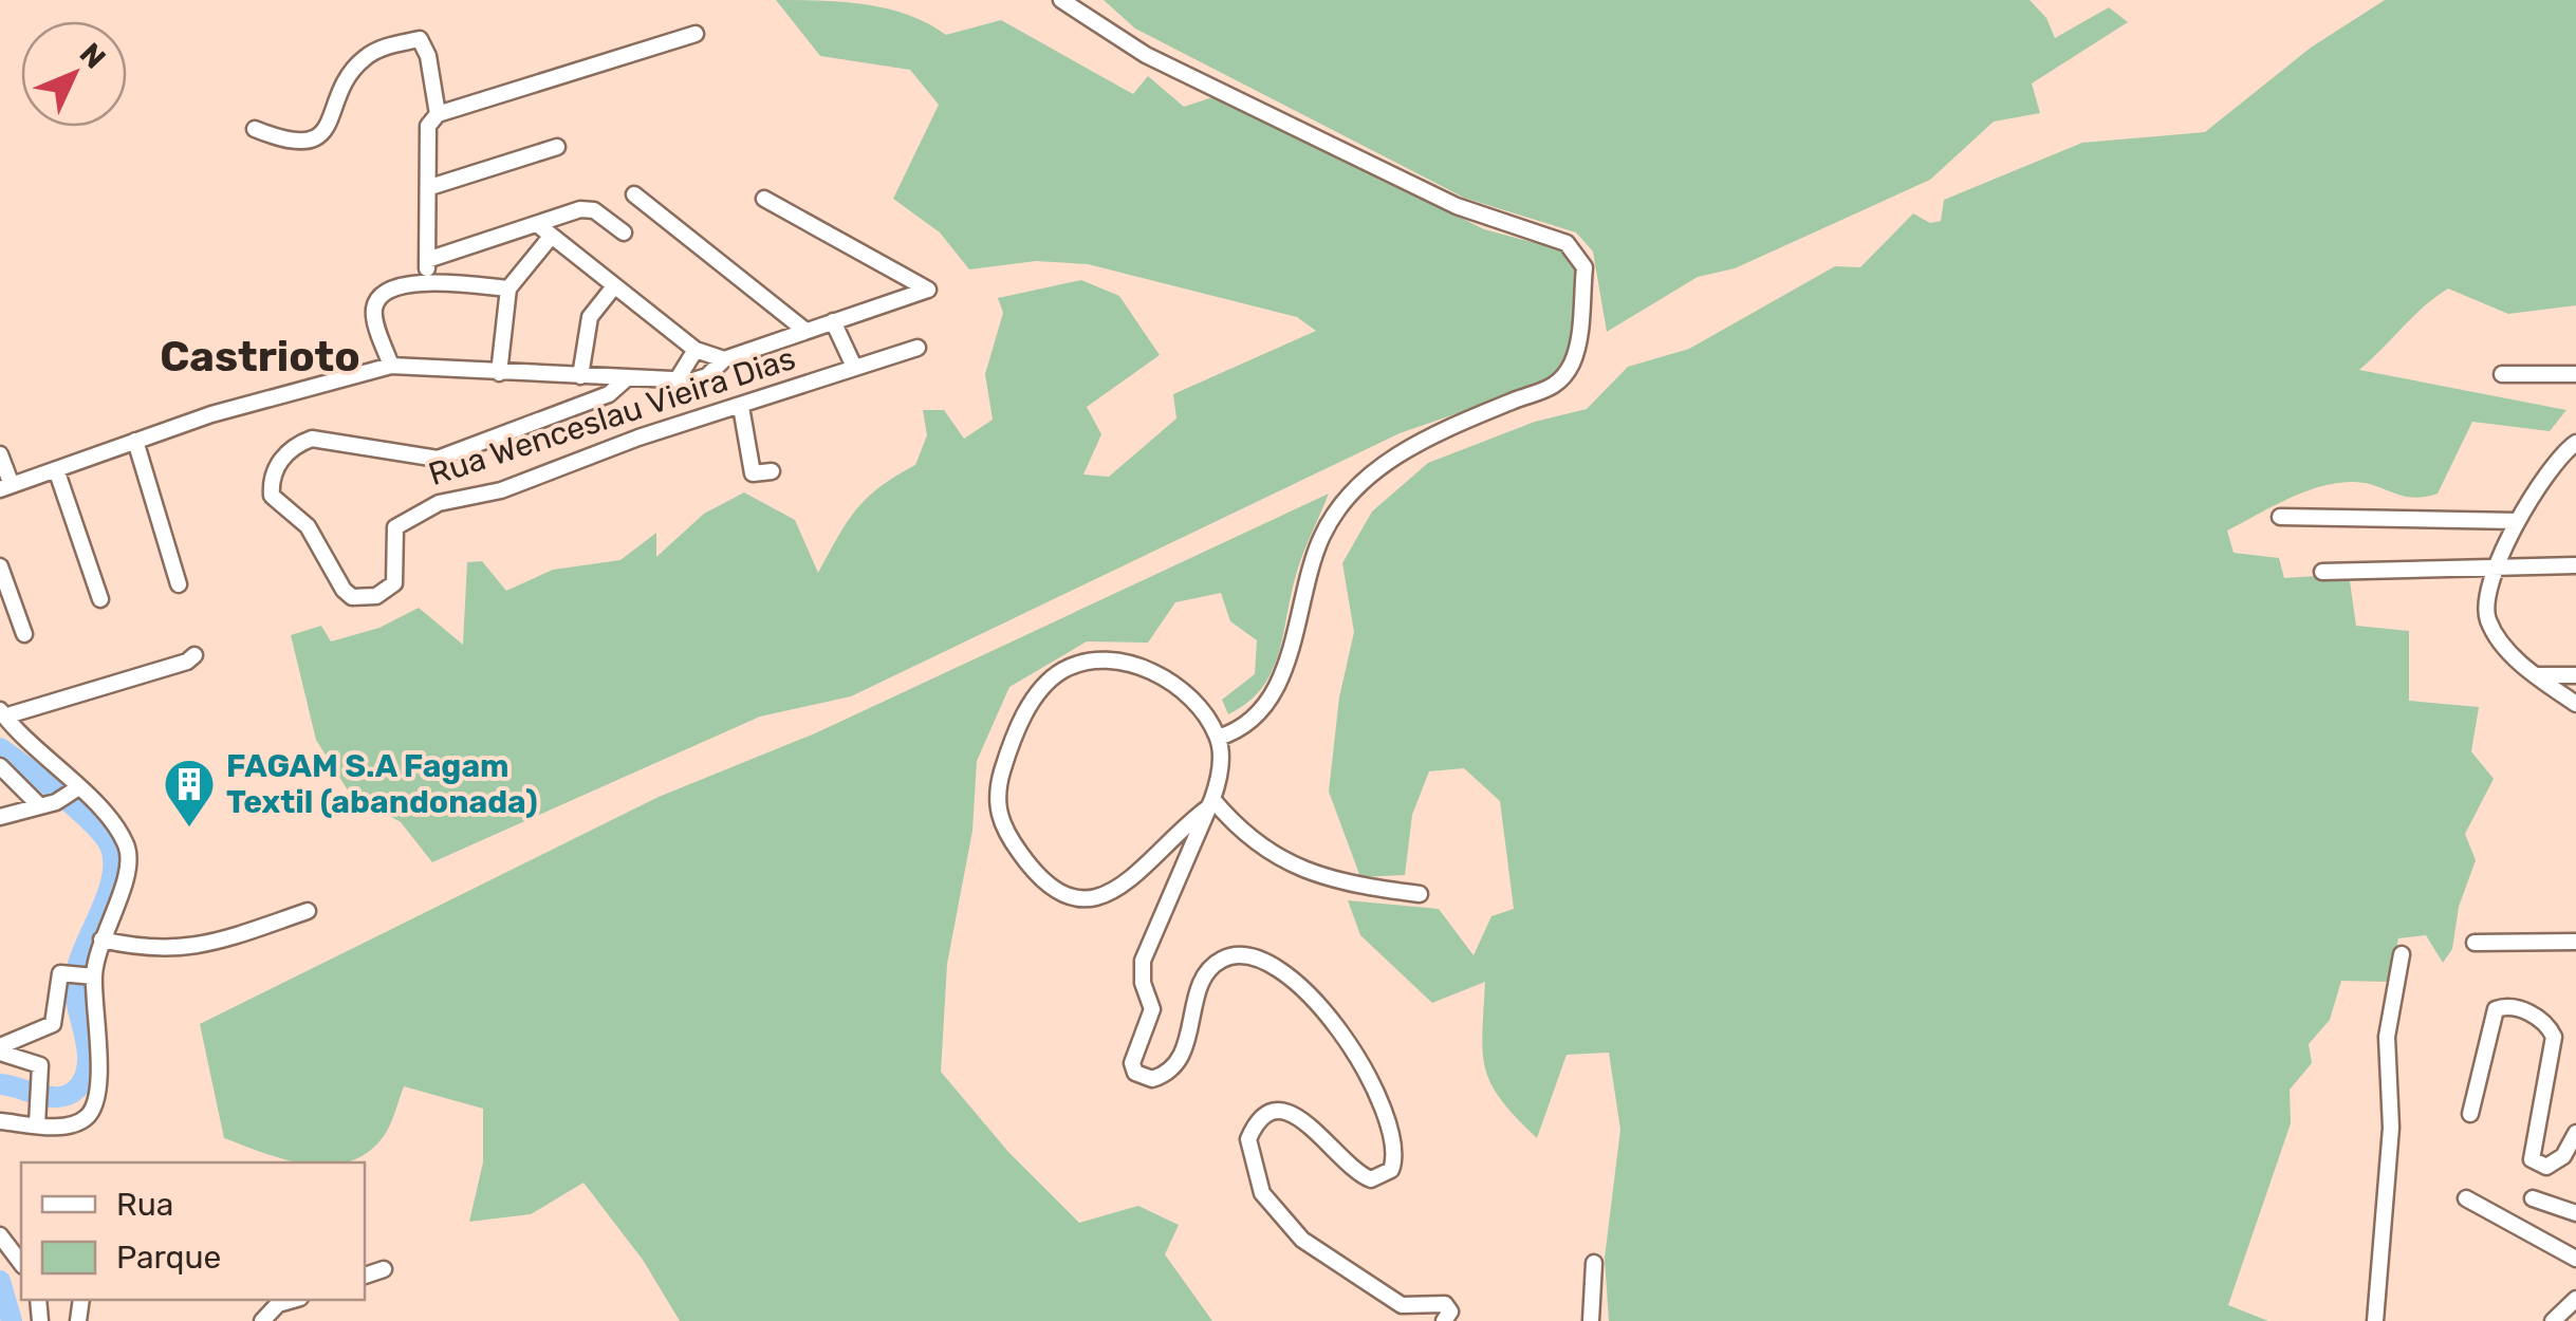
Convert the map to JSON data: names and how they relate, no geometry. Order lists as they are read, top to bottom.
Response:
{
  "streets": {
    "street": ["Rua Wenceslau Vieira Dias"]
  },
  "districts": ["Castrioto"],
  "places": {
    "building": ["FAGAM S.A Fagam Textil (abandonada)"]
  },
  "legend": ["Rua", "Parque"],
  "north": "top right"
}
